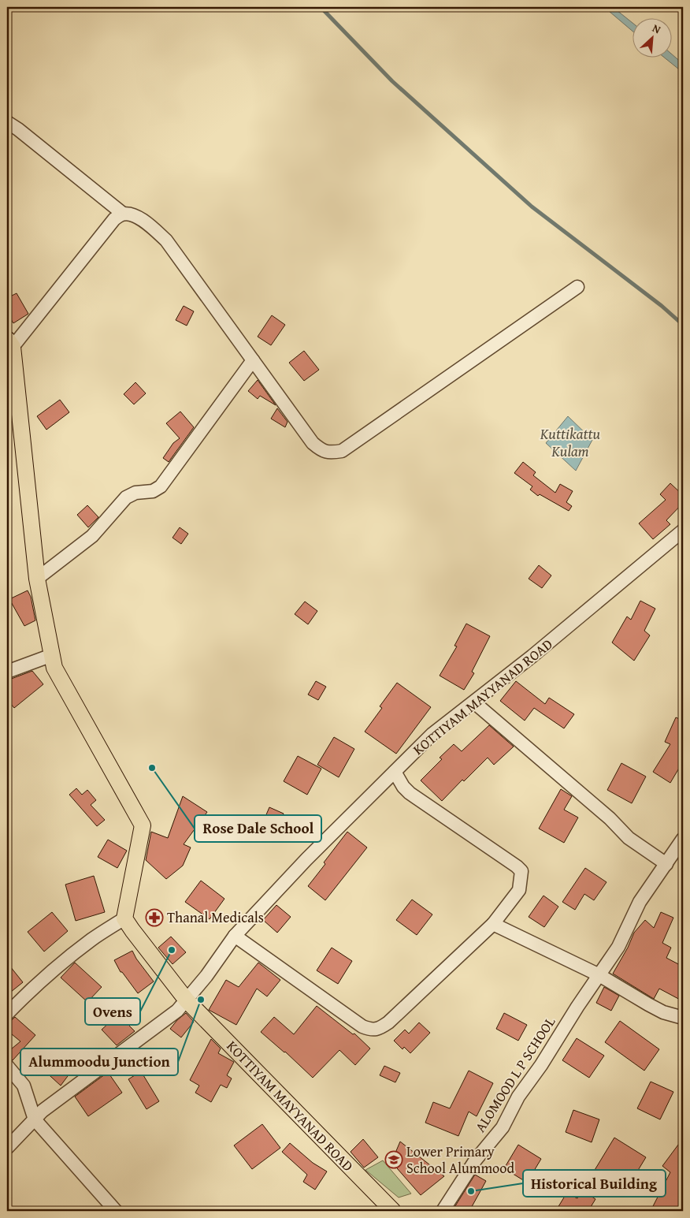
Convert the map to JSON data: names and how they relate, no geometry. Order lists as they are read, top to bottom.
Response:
{
  "streets": {
    "main road": ["KOTTIYAM MAYYANAD ROAD"],
    "street": ["ALOMOOD L P SCHOOL"]
  },
  "water": ["Kuttikattu Kulam"],
  "places": {
    "other": [
      "Rose Dale School",
      "Ovens",
      "Alummoodu Junction",
      "Historical Building"
    ],
    "pharmacy": ["Thanal Medicals"],
    "school or university": ["Lower Primary School Alummood"]
  },
  "north": "top right"
}
